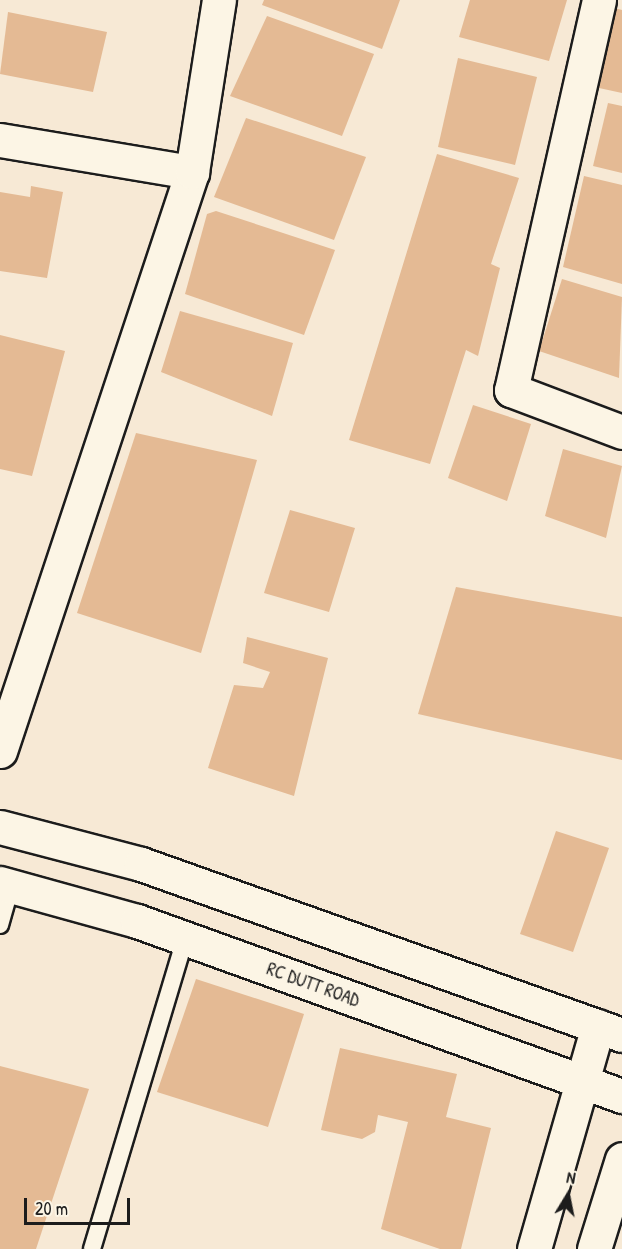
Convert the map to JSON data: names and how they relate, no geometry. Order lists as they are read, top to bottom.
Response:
{
  "streets": {
    "main road": ["RC DUTT ROAD"]
  },
  "scale_bar": "20 m",
  "north": "top"
}
